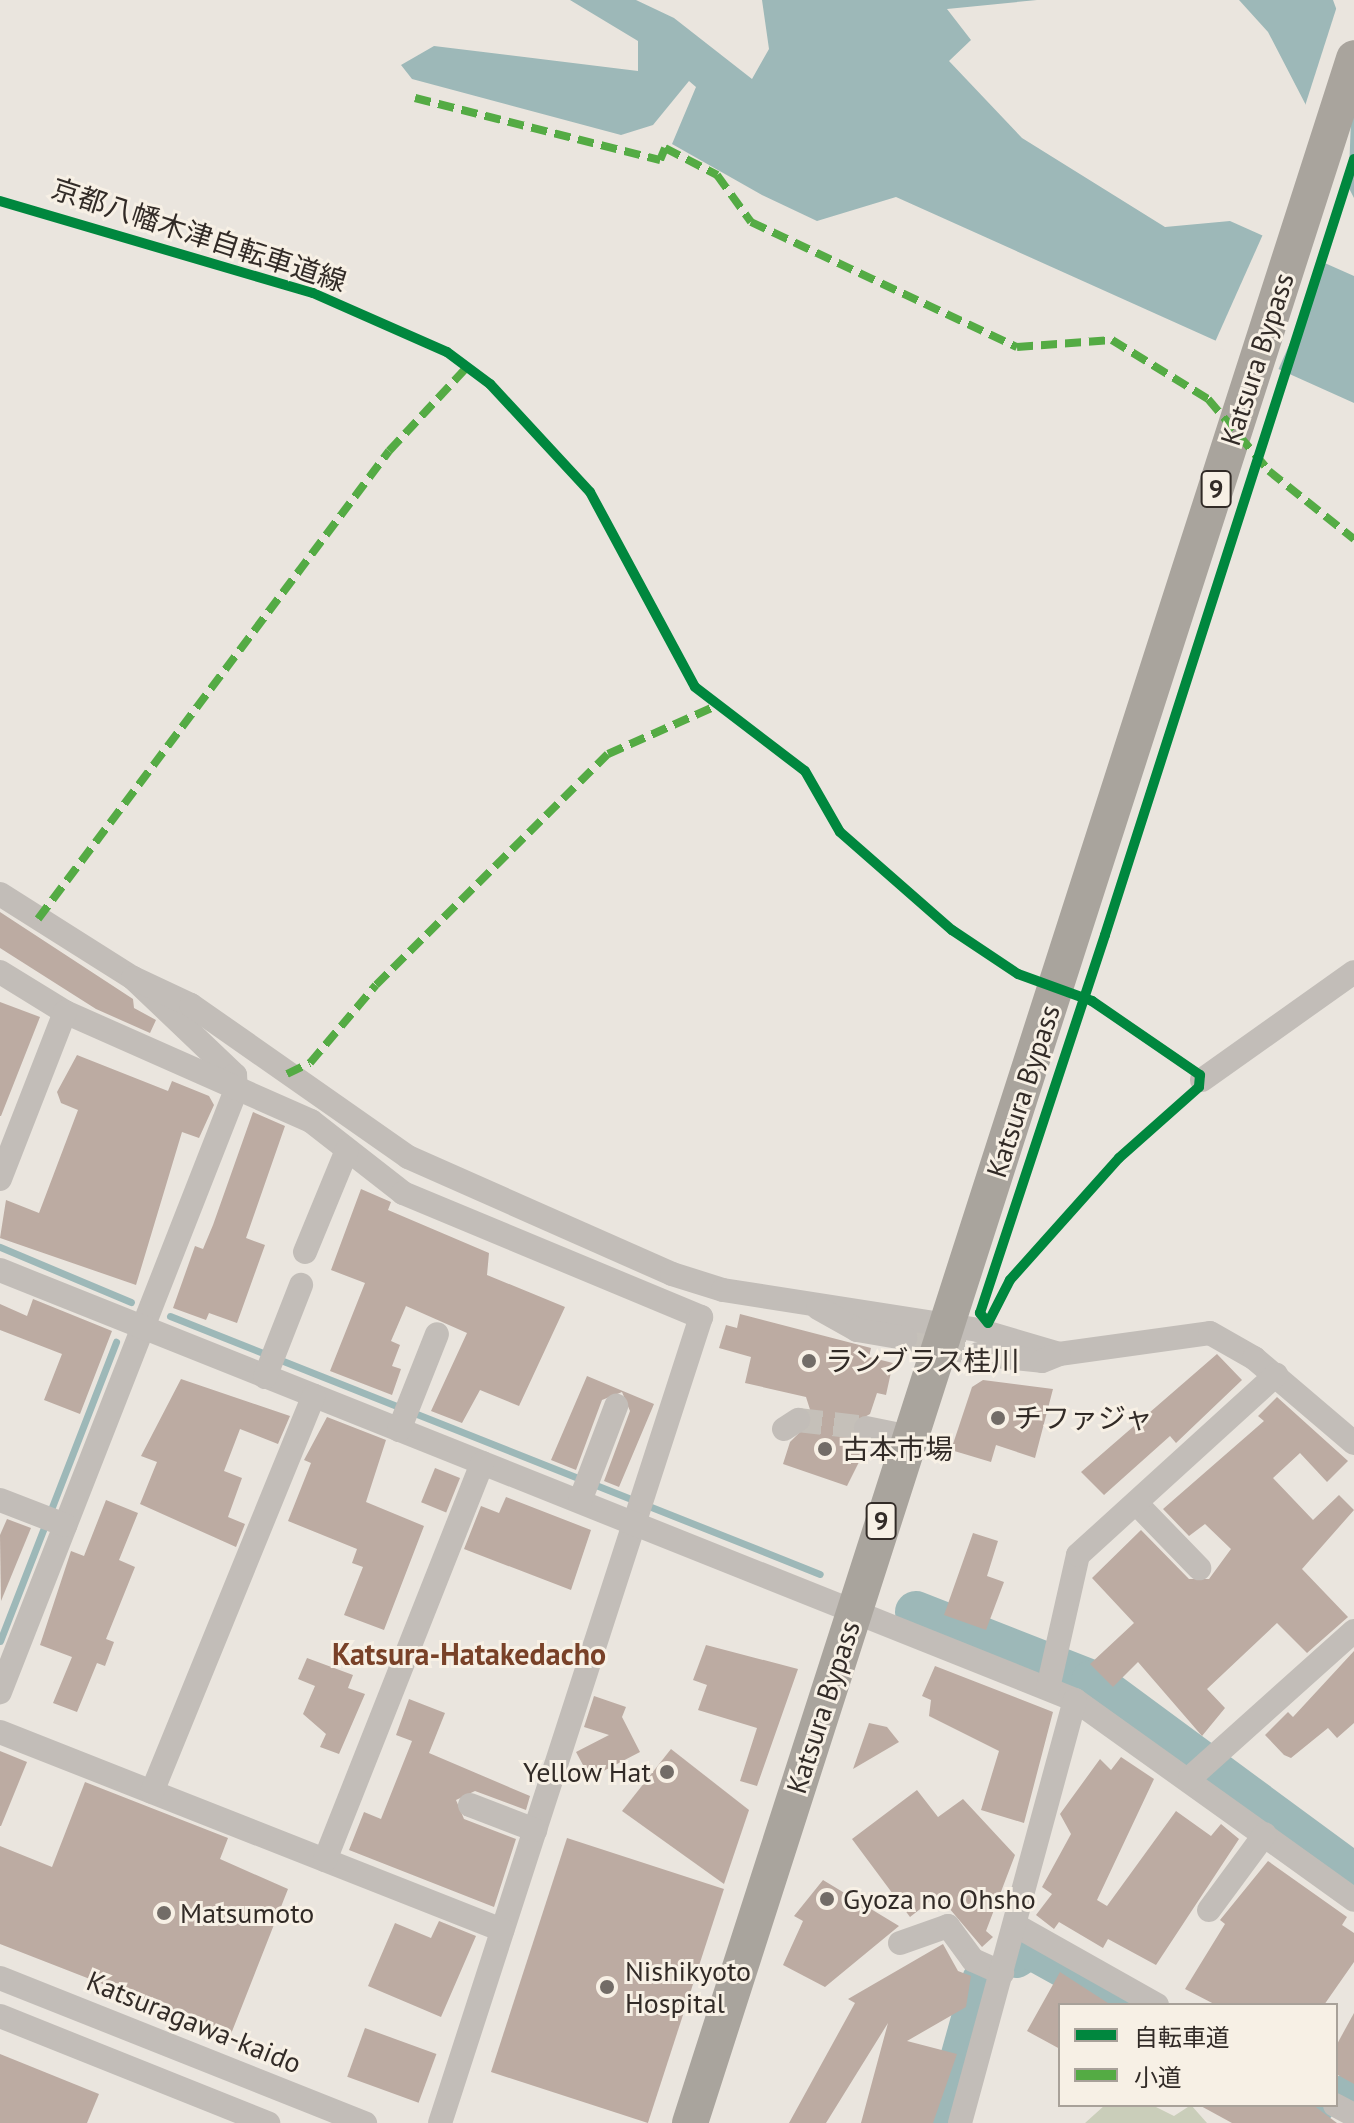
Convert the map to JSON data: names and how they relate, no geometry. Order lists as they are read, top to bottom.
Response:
{
  "streets": {
    "highway": ["Katsura Bypass", "9"],
    "street": ["Katsuragawa-kaido"],
    "cycle path": ["京都八幡木津自転車道線"]
  },
  "districts": ["Katsura-Hatakedacho"],
  "places": [
    "ランブラス桂川",
    "チファジャ",
    "古本市場",
    "Yellow Hat",
    "Gyoza no Ohsho",
    "Matsumoto",
    "Nishikyoto Hospital"
  ],
  "legend": ["自転車道", "小道"]
}
